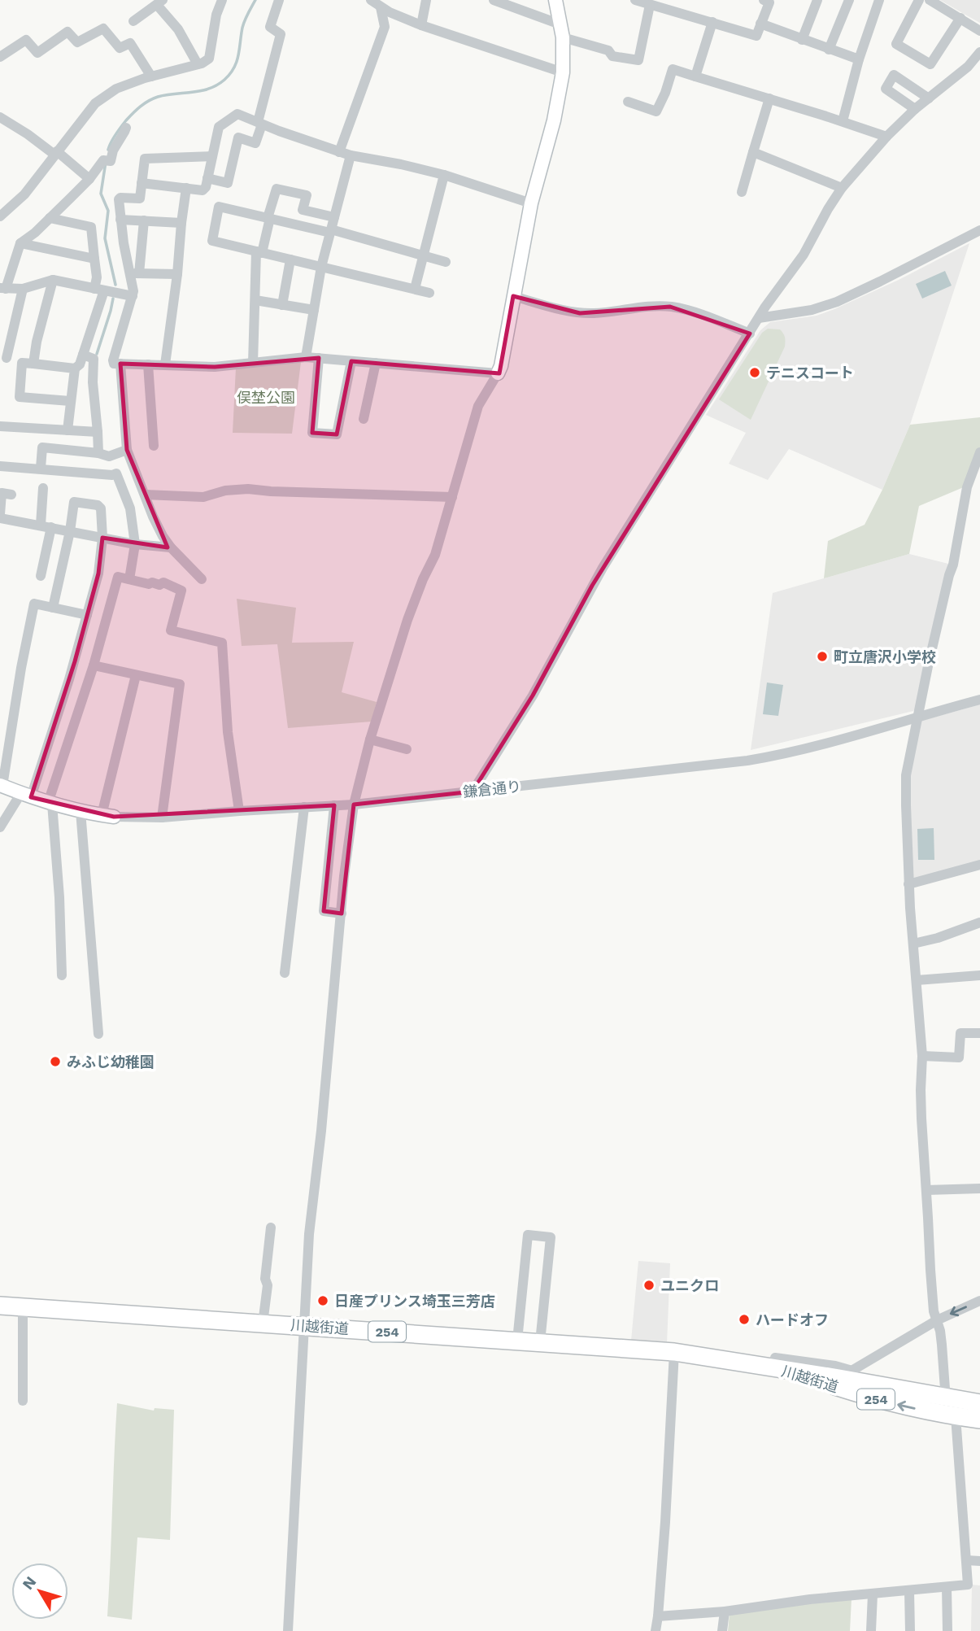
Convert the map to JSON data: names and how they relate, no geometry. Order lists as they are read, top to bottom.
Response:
{
  "streets": {
    "highway": ["川越街道", "254"],
    "street": ["鎌倉通り"]
  },
  "parks": ["俣埜公園"],
  "places": [
    "テニスコート",
    "町立唐沢小学校",
    "みふじ幼稚園",
    "ユニクロ",
    "日産プリンス埼玉三芳店",
    "ハードオフ"
  ],
  "north": "top left"
}
